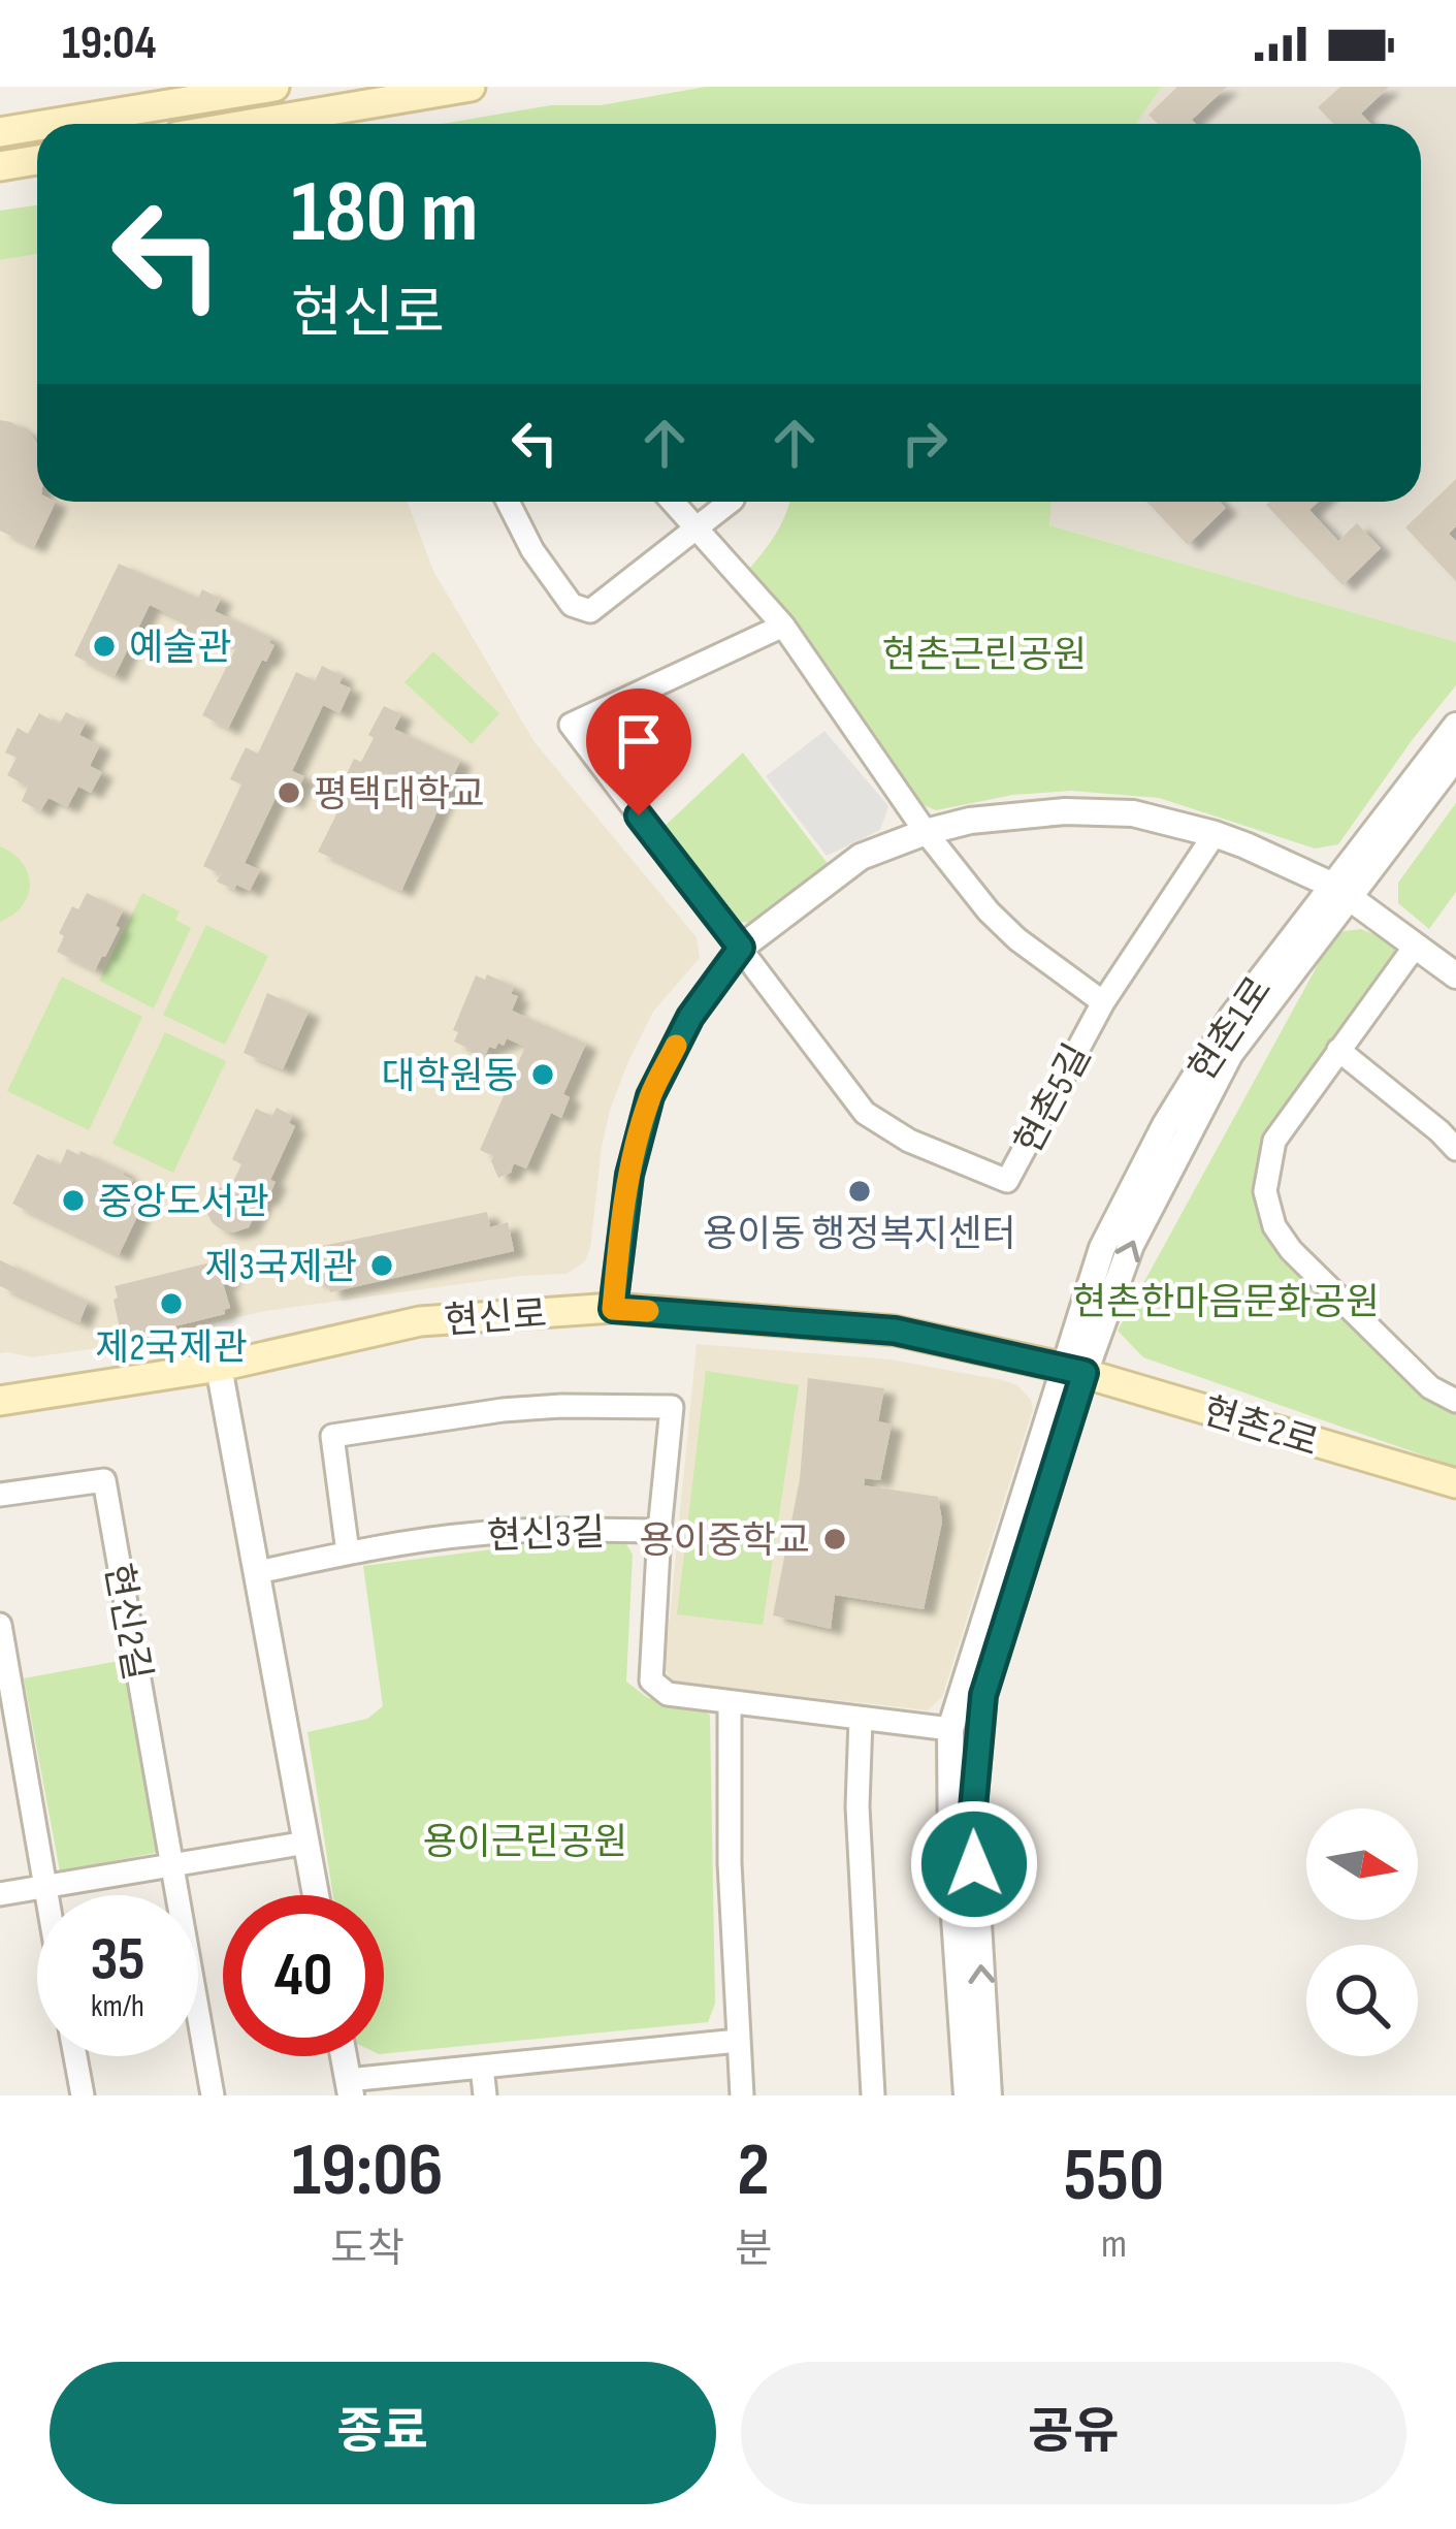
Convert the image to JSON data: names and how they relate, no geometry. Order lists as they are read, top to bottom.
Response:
{
  "streets": {
    "main road": ["현신로", "현촌2로"],
    "street": [
      "현촌1로",
      "현촌5길",
      "현신3길",
      "현신2길"
    ]
  },
  "crossings": [
    ["현촌1로", "현신로"],
    ["현촌1로", "현촌2로"],
    ["현신로", "현촌2로"]
  ],
  "parks": ["현촌근린공원", "현촌한마음문화공원", "용이근린공원"],
  "places": [
    "예술관",
    "평택대학교",
    "대학원동",
    "용이동 행정복지센터",
    "중앙도서관",
    "제3국제관",
    "제2국제관",
    "용이중학교"
  ],
  "north": "right",
  "page": {
    "status": "19:04",
    "turn": ["180 m", "현신로"],
    "speed": "35 km/h",
    "limit": "40",
    "eta": [
      "19:06",
      "도착",
      "2",
      "분",
      "550",
      "m"
    ],
    "buttons": ["종료", "공유"]
  }
}
